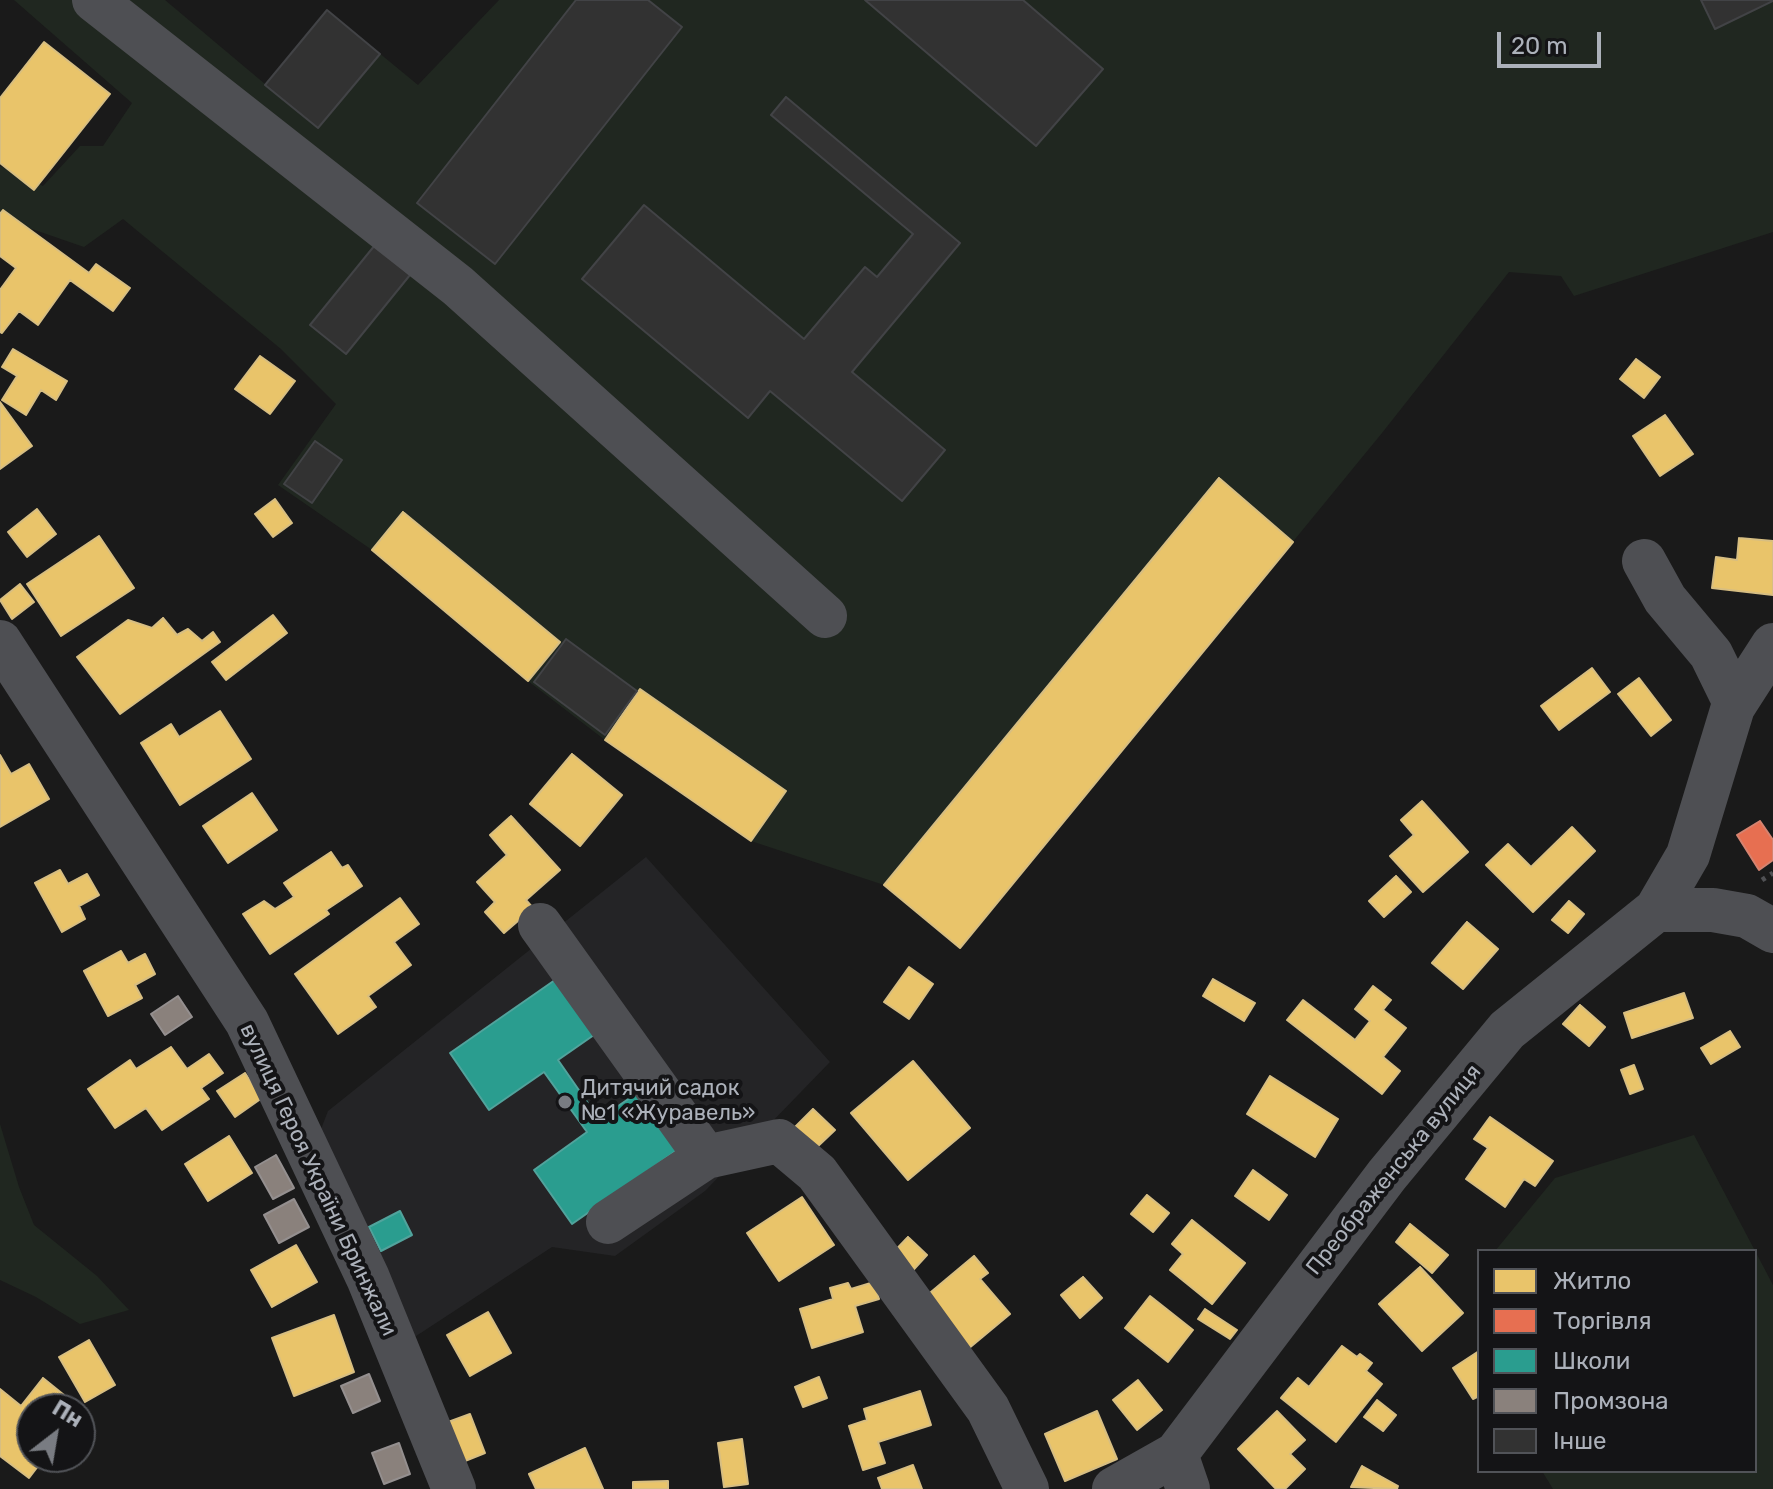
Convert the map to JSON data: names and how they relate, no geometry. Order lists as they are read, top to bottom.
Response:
{
  "streets": {
    "street": ["Преображенська вулиця", "вулиця Героя України Бринжали"]
  },
  "places": ["Дитячий садок №1 «Журавель»"],
  "legend": [
    "Житло",
    "Торгівля",
    "Школи",
    "Промзона",
    "Інше"
  ],
  "scale_bar": "20 m",
  "north": "top right"
}
